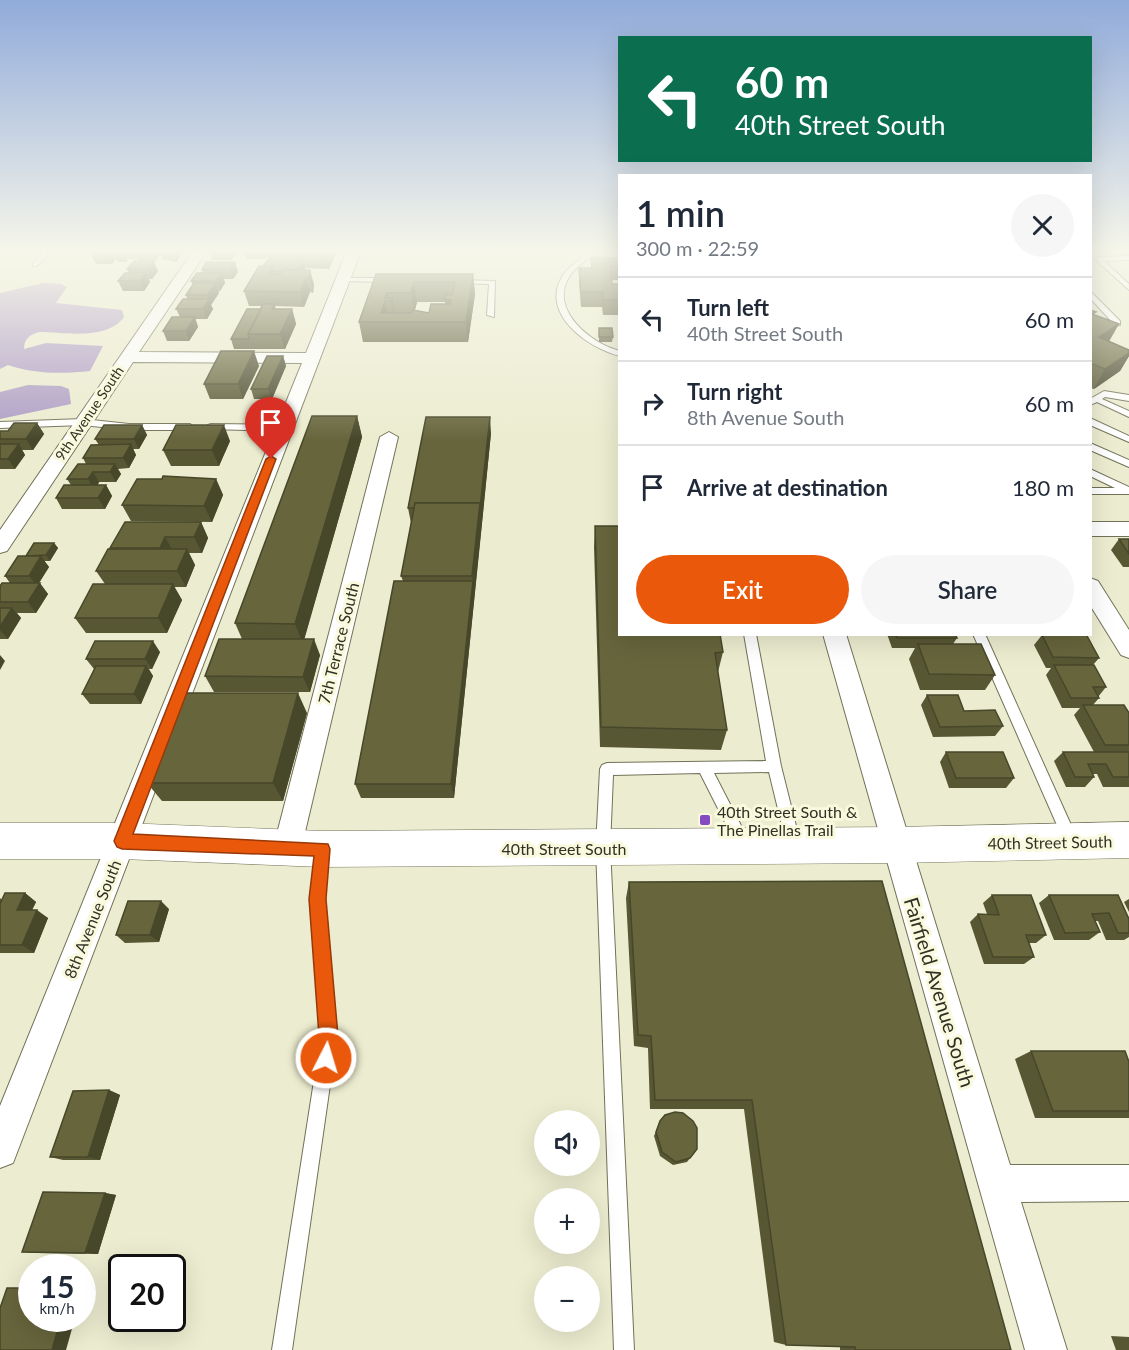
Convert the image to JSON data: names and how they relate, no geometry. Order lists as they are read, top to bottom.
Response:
{
  "streets": {
    "street": [
      "9th Avenue South",
      "7th Terrace South",
      "40th Street South",
      "8th Avenue South",
      "Fairfield Avenue South"
    ]
  },
  "crossings": [
    ["7th Terrace South", "40th Street South"],
    ["40th Street South", "8th Avenue South"],
    ["40th Street South", "Fairfield Avenue South"]
  ],
  "places": {
    "transit": ["40th Street South & The Pinellas Trail"]
  },
  "page": {
    "turn": ["60 m", "40th Street South"],
    "heading": ["1 min", "300 m · 22:59"],
    "list": [
      {
        "name": "Turn left",
        "note": "40th Street South",
        "value": "60 m"
      },
      {
        "name": "Turn right",
        "note": "8th Avenue South",
        "value": "60 m"
      },
      {
        "name": "Arrive at destination",
        "value": "180 m"
      }
    ],
    "buttons": ["Exit", "Share"],
    "map_buttons": ["+", "−"],
    "speed": "15 km/h",
    "limit": "20"
  }
}
